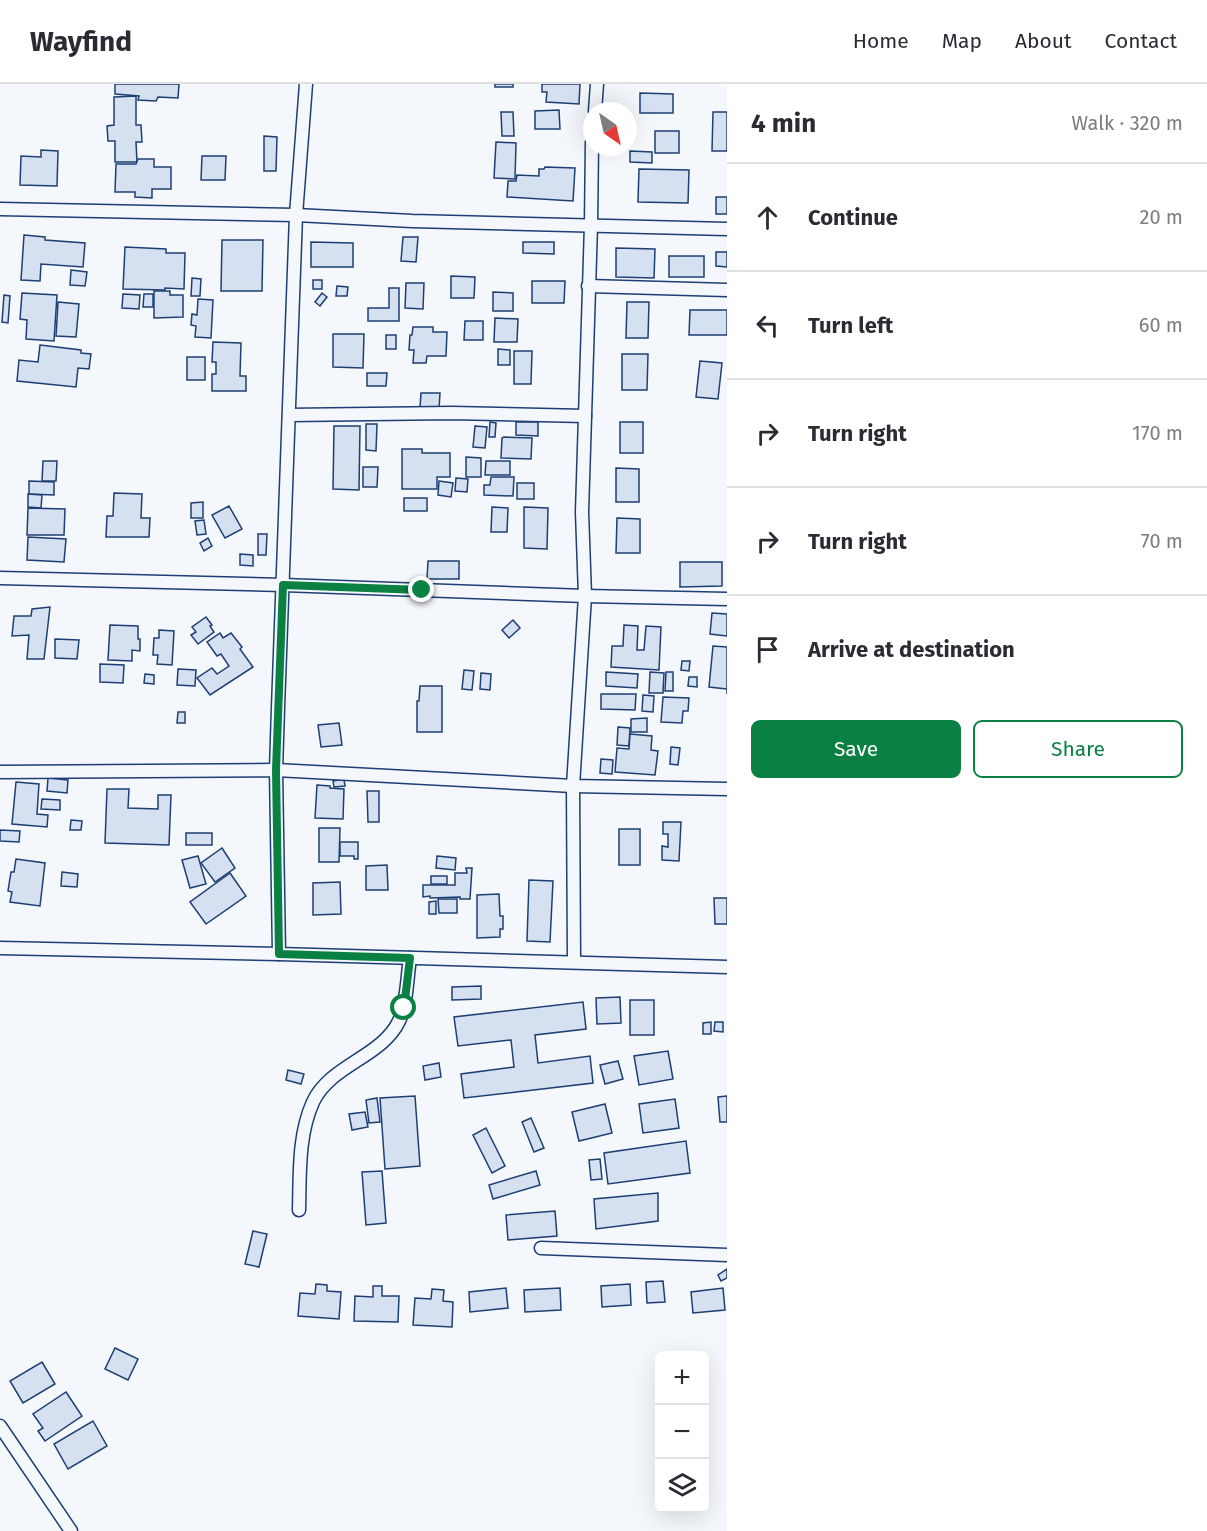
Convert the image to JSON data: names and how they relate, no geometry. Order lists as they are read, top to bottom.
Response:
{
  "north": "bottom right",
  "page": {
    "header": "Wayfind",
    "nav": [
      "Home",
      "Map",
      "About",
      "Contact"
    ],
    "heading": ["4 min", "Walk · 320 m"],
    "list": [
      ["Continue", "20 m"],
      ["Turn left", "60 m"],
      ["Turn right", "170 m"],
      ["Turn right", "70 m"],
      "Arrive at destination"
    ],
    "buttons": ["Save", "Share"],
    "map_buttons": ["+", "−"]
  }
}
